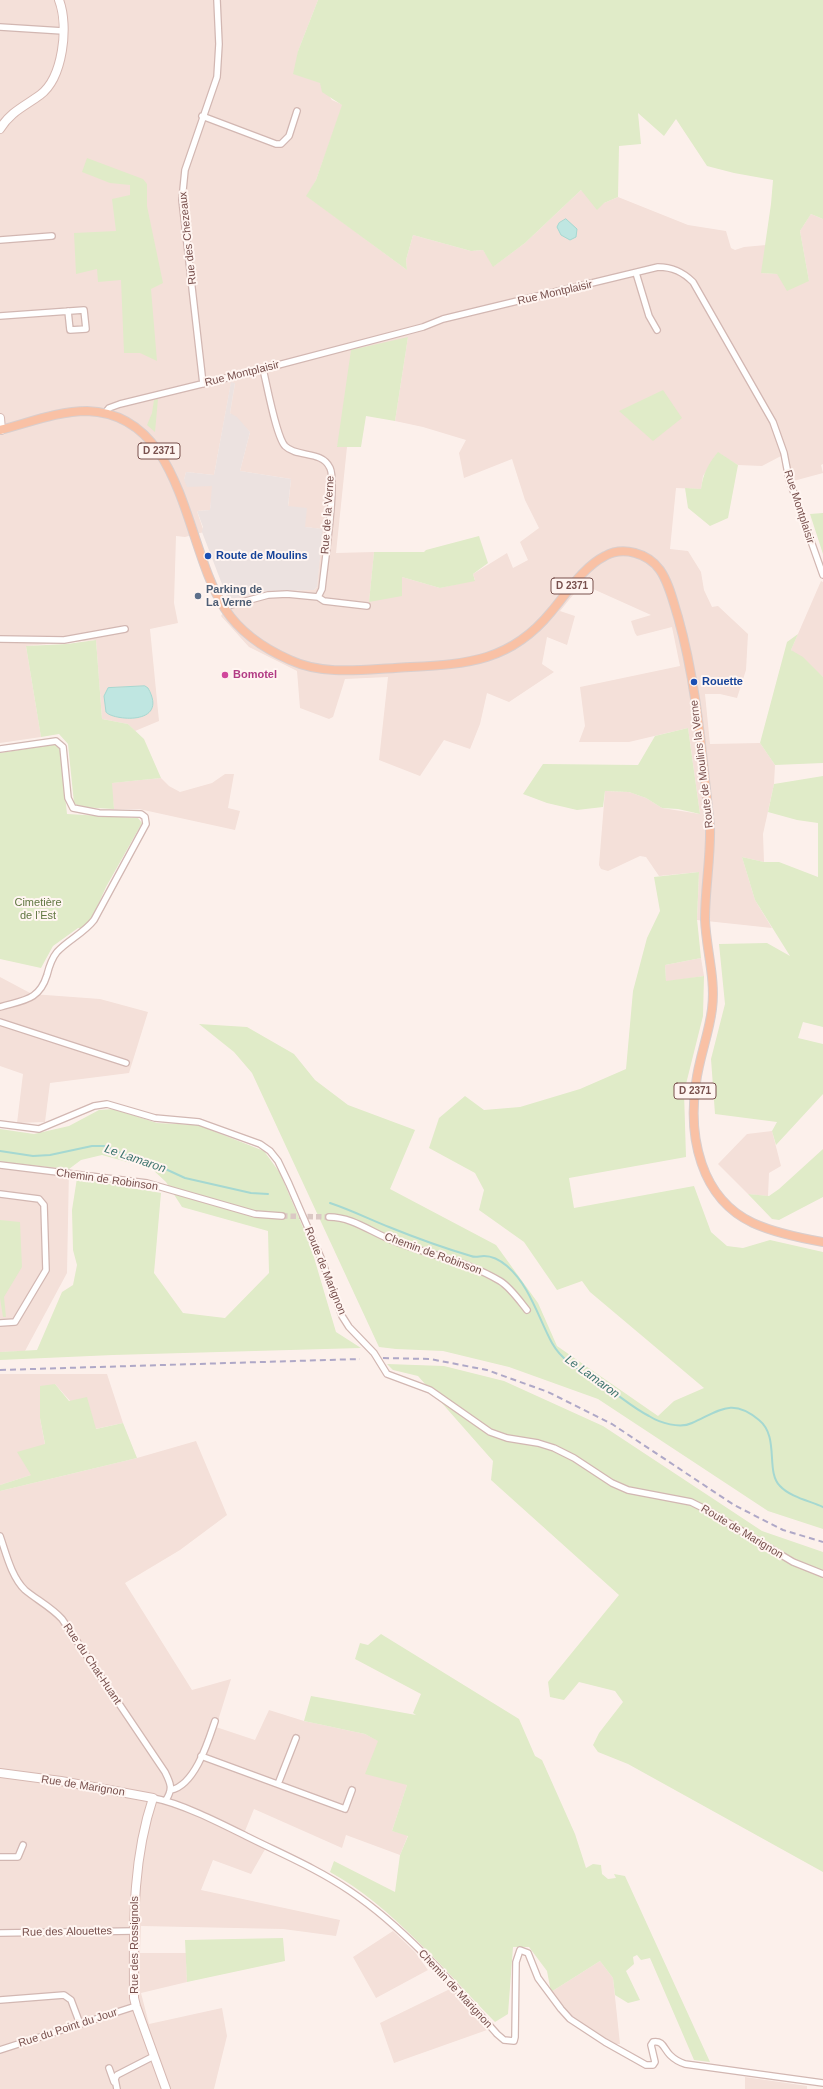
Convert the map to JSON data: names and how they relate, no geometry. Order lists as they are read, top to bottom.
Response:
{
  "streets": {
    "main road": ["D 2371", "Route de Moulins la Verne"],
    "street": [
      "Rue des Chezeaux",
      "Rue Montplaisir",
      "Rue de la Verne",
      "Chemin de Robinson",
      "Route de Marignon",
      "Rue du Chat-Huant",
      "Rue de Marignon",
      "Rue des Alouettes",
      "Rue des Rossignols",
      "Chemin de Marignon",
      "Rue du Point du Jour"
    ]
  },
  "crossings": [
    ["Rue des Chezeaux", "Rue Montplaisir"],
    ["Rue Montplaisir", "D 2371"],
    ["Rue Montplaisir", "Rue de la Verne"],
    ["D 2371", "Route de Moulins la Verne"],
    ["Rue de Marignon", "Rue des Rossignols"],
    ["Rue de Marignon", "Chemin de Marignon"],
    ["Rue des Alouettes", "Rue des Rossignols"],
    ["Rue des Rossignols", "Rue du Point du Jour"]
  ],
  "water": ["Le Lamaron"],
  "parks": ["Cimetière de l’Est"],
  "places": [
    "Route de Moulins",
    "Parking de La Verne",
    "Bomotel",
    "Rouette"
  ]
}
